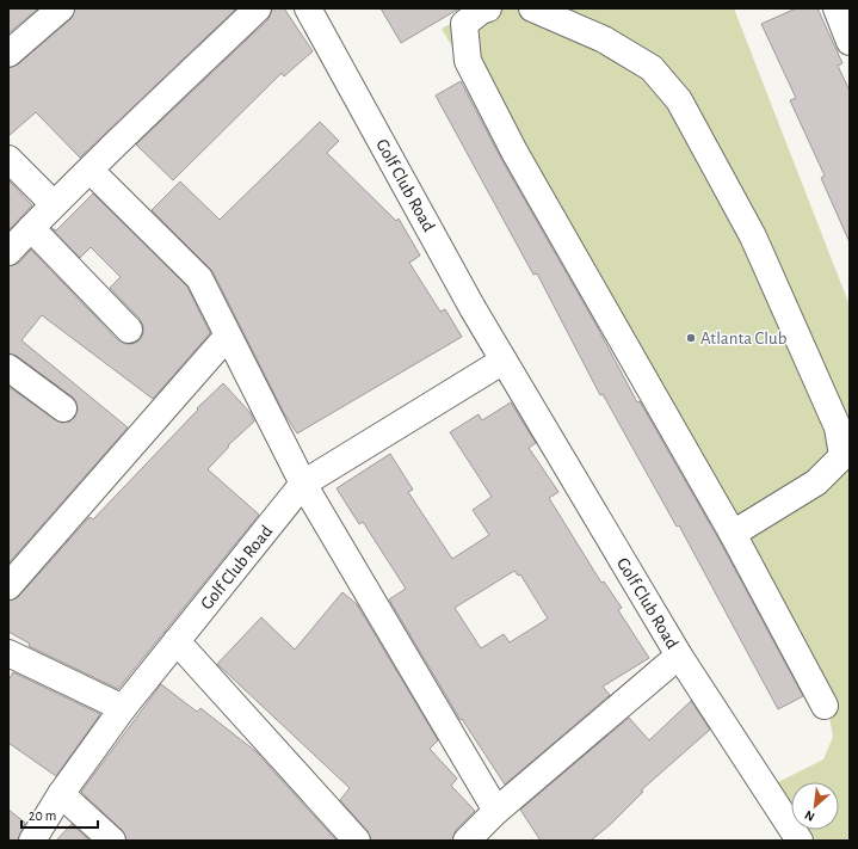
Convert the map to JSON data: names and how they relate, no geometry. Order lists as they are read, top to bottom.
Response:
{
  "streets": {
    "street": ["Golf Club Road"]
  },
  "places": ["Atlanta Club"],
  "scale_bar": "20 m",
  "north": "bottom left"
}
